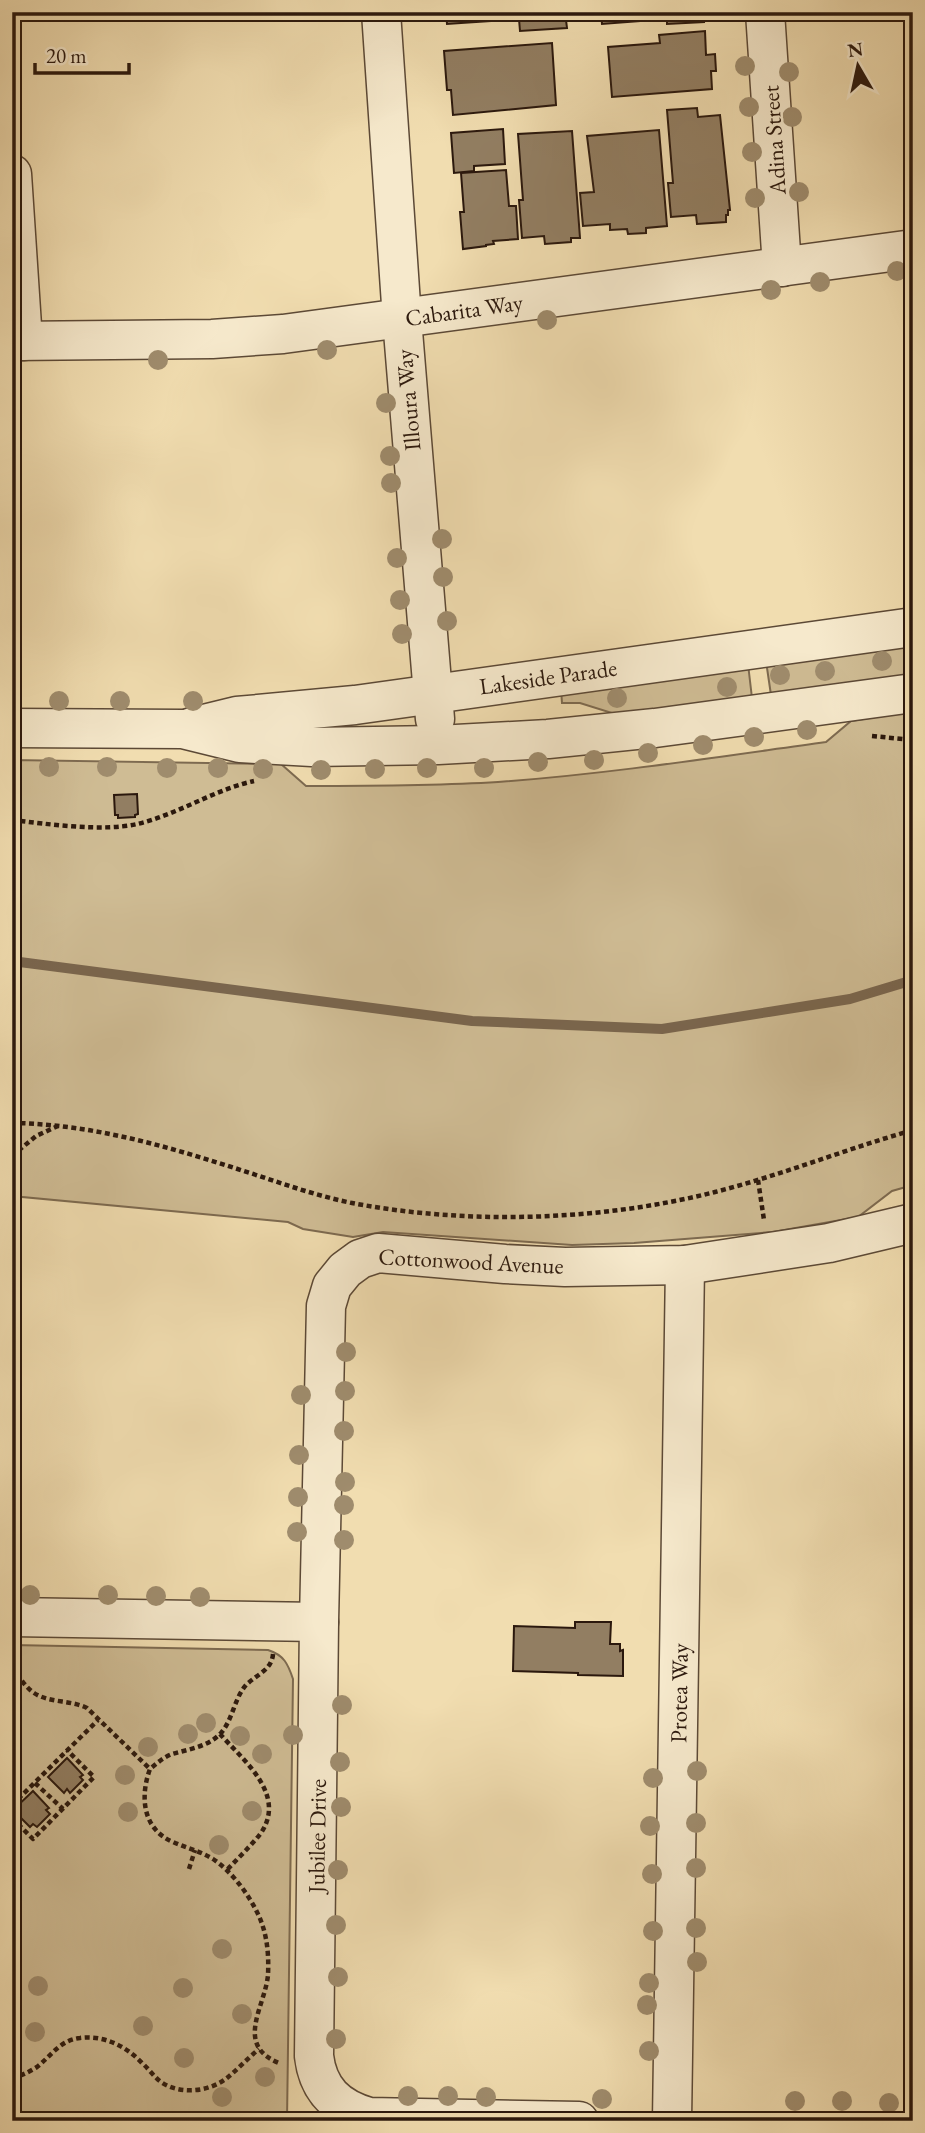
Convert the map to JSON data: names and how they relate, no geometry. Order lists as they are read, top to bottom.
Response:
{
  "streets": {
    "street": [
      "Adina Street",
      "Cabarita Way",
      "Illoura Way",
      "Lakeside Parade",
      "Cottonwood Avenue",
      "Protea Way",
      "Jubilee Drive"
    ]
  },
  "crossings": [
    ["Adina Street", "Cabarita Way"],
    ["Cabarita Way", "Illoura Way"],
    ["Illoura Way", "Lakeside Parade"],
    ["Cottonwood Avenue", "Protea Way"],
    ["Cottonwood Avenue", "Jubilee Drive"]
  ],
  "scale_bar": "20 m",
  "north": "top"
}
